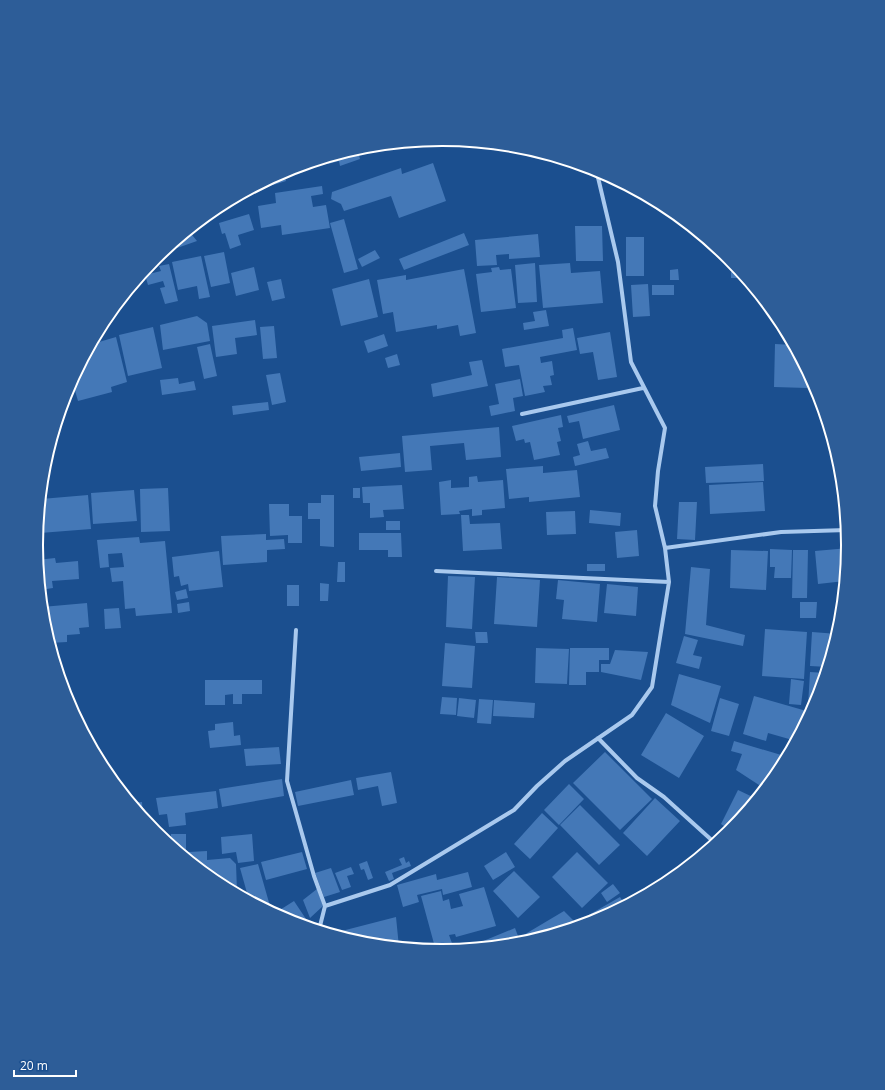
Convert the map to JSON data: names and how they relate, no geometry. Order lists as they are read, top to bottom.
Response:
{
  "scale_bar": "20 m"
}
